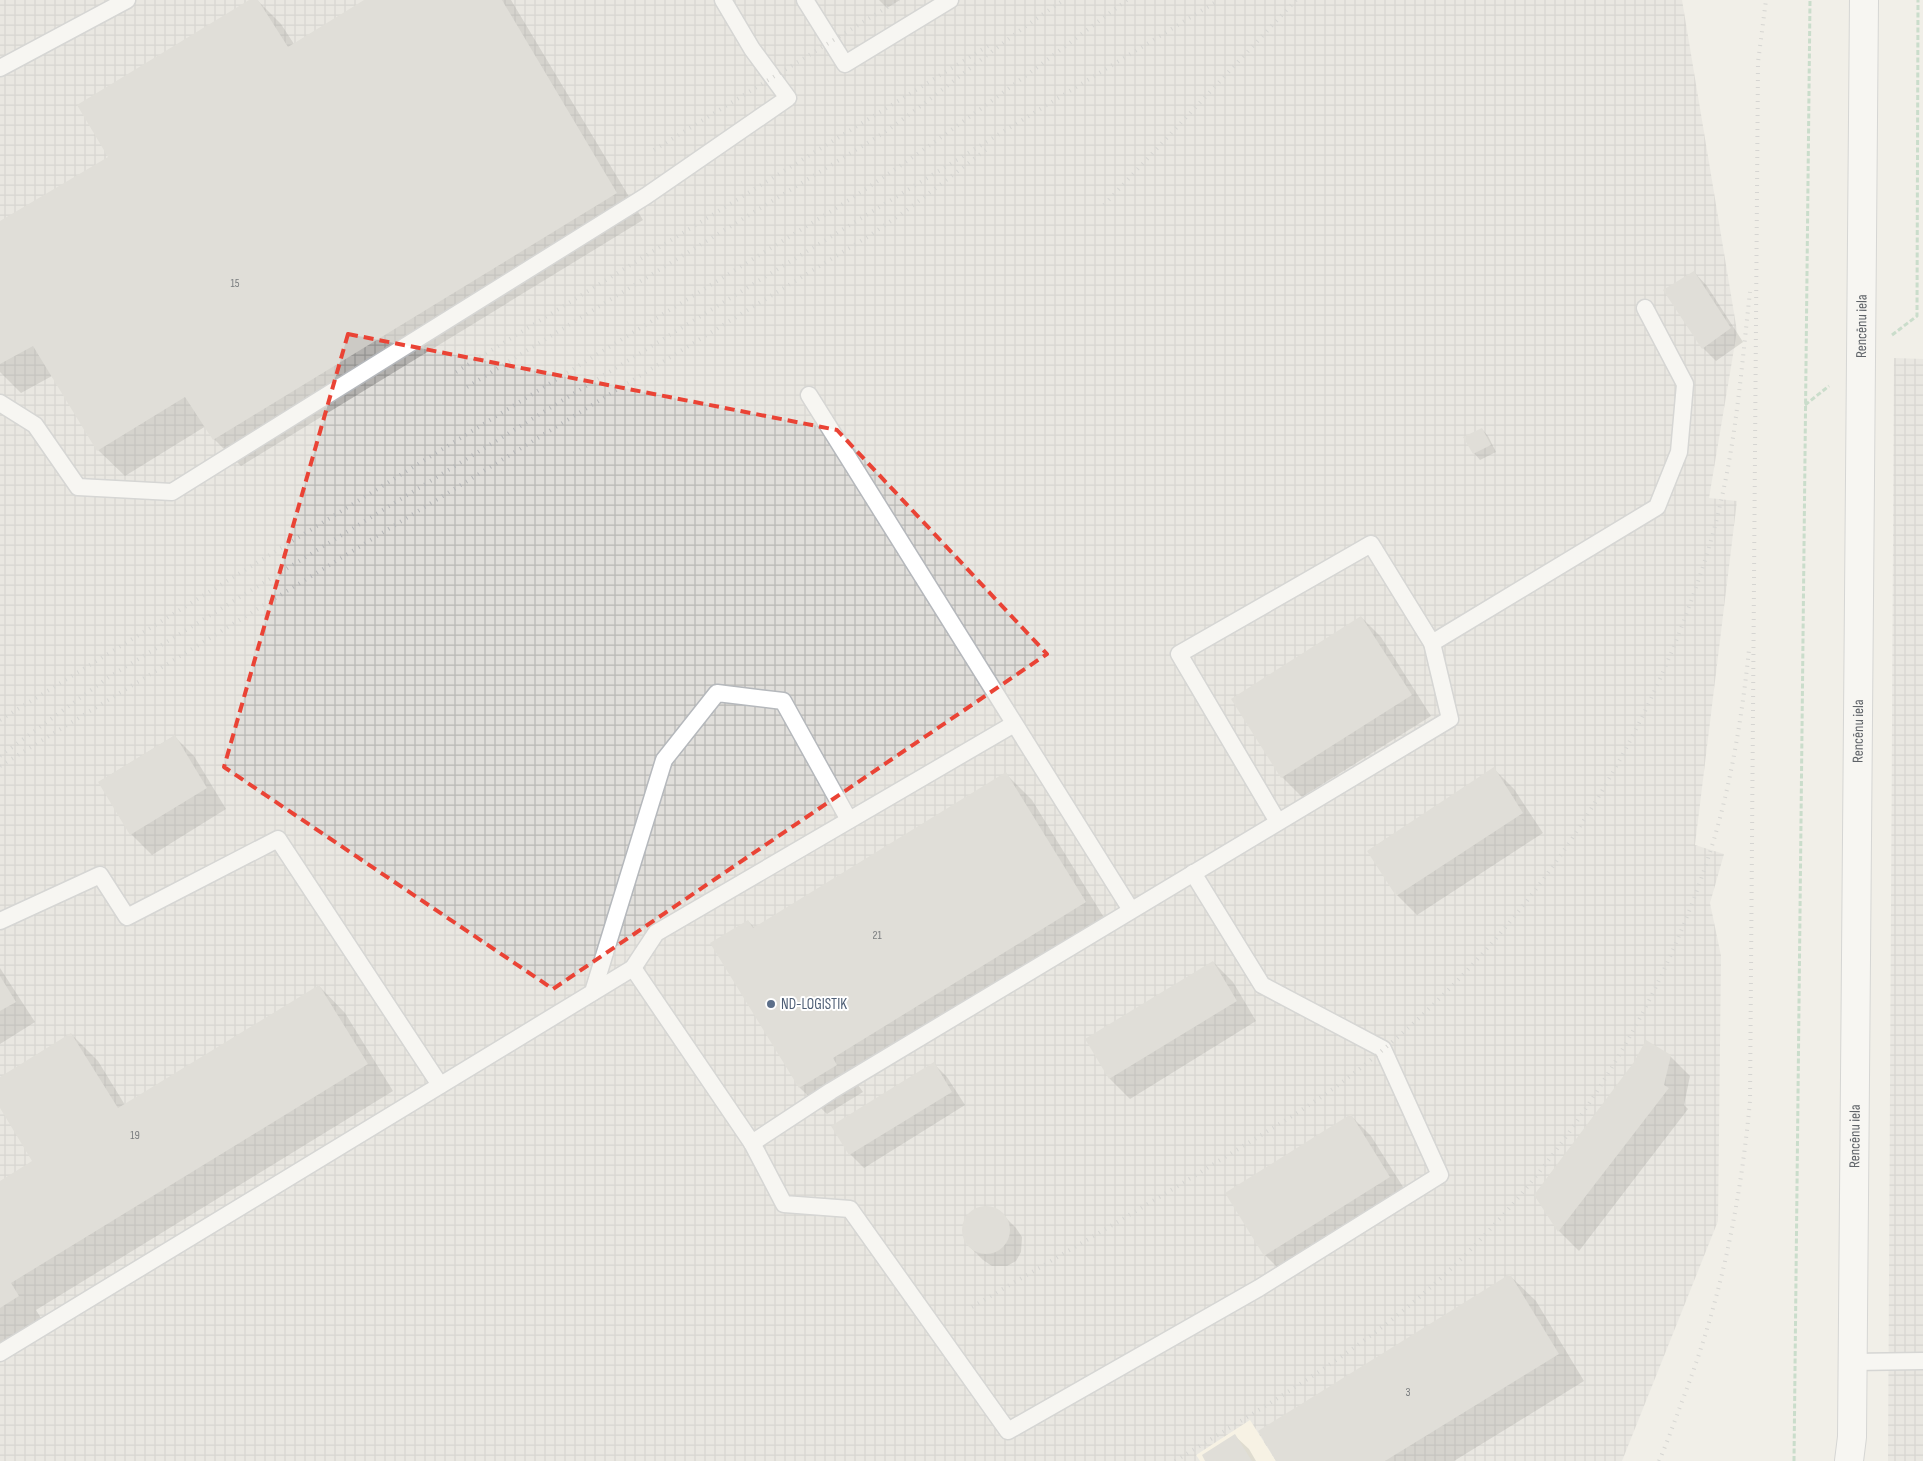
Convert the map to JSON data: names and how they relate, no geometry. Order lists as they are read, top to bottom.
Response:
{
  "streets": {
    "street": ["Rencēnu iela"]
  },
  "places": ["ND-LOGISTIK"],
  "house_numbers": [
    "15",
    "21",
    "19",
    "3"
  ]
}
